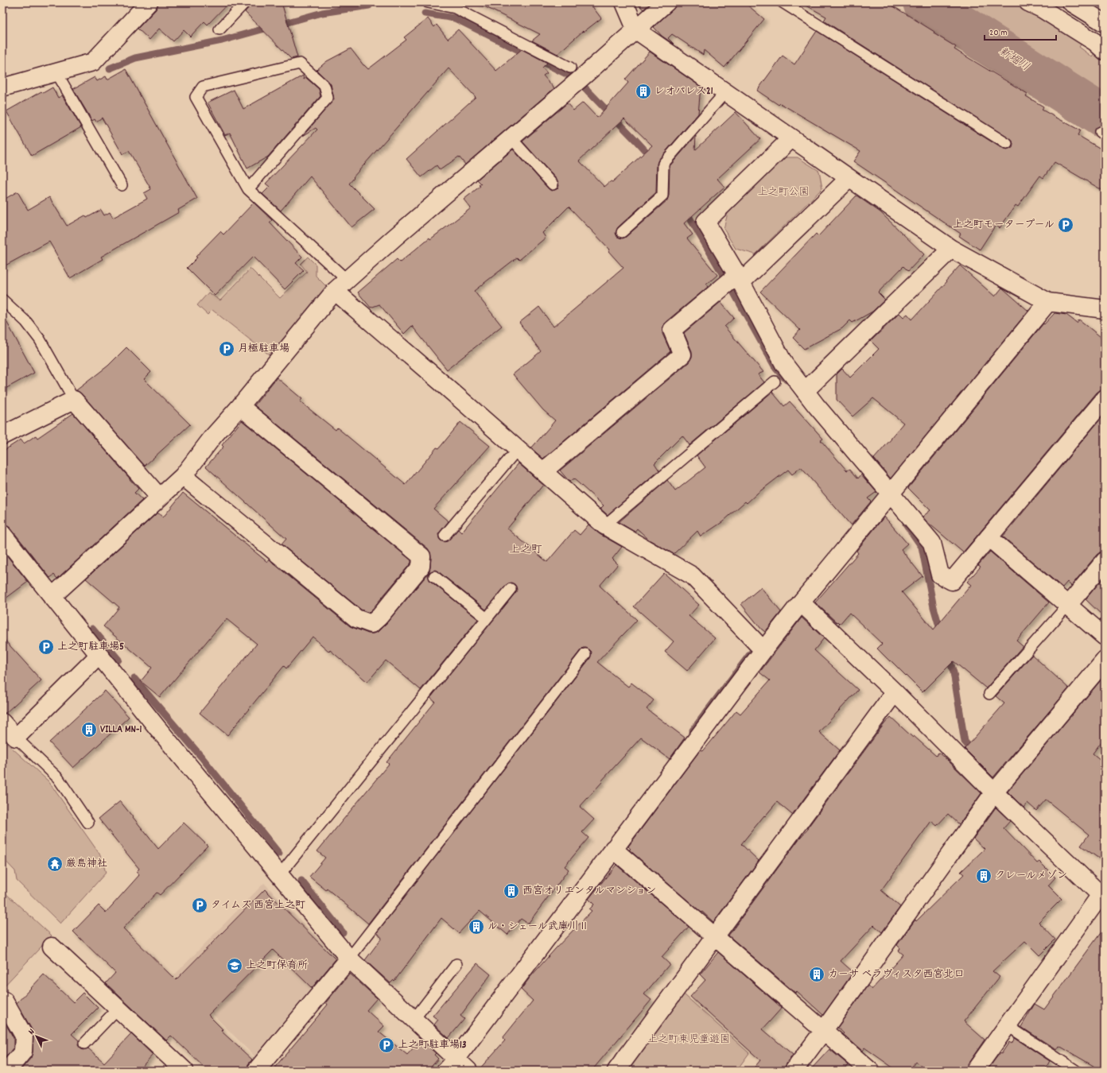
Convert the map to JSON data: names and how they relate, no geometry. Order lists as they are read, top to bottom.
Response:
{
  "districts": ["上之町"],
  "water": ["新堀川"],
  "parks": ["上之町公園", "上之町東児童遊園"],
  "places": {
    "building": [
      "レオパレス21",
      "VILLA MN-1",
      "クレールメゾン",
      "西宮オリエンタルマンション",
      "ル・シェール武庫川Ⅱ",
      "カーサ ベラヴィスタ西宮北口"
    ],
    "parking": [
      "上之町モータープール",
      "月極駐車場",
      "上之町駐車場5",
      "タイムズ 西宮上之町",
      "上之町駐車場13"
    ],
    "temple": ["厳島神社"],
    "school or university": ["上之町保育所"]
  },
  "scale_bar": "20 m",
  "north": "top left"
}
